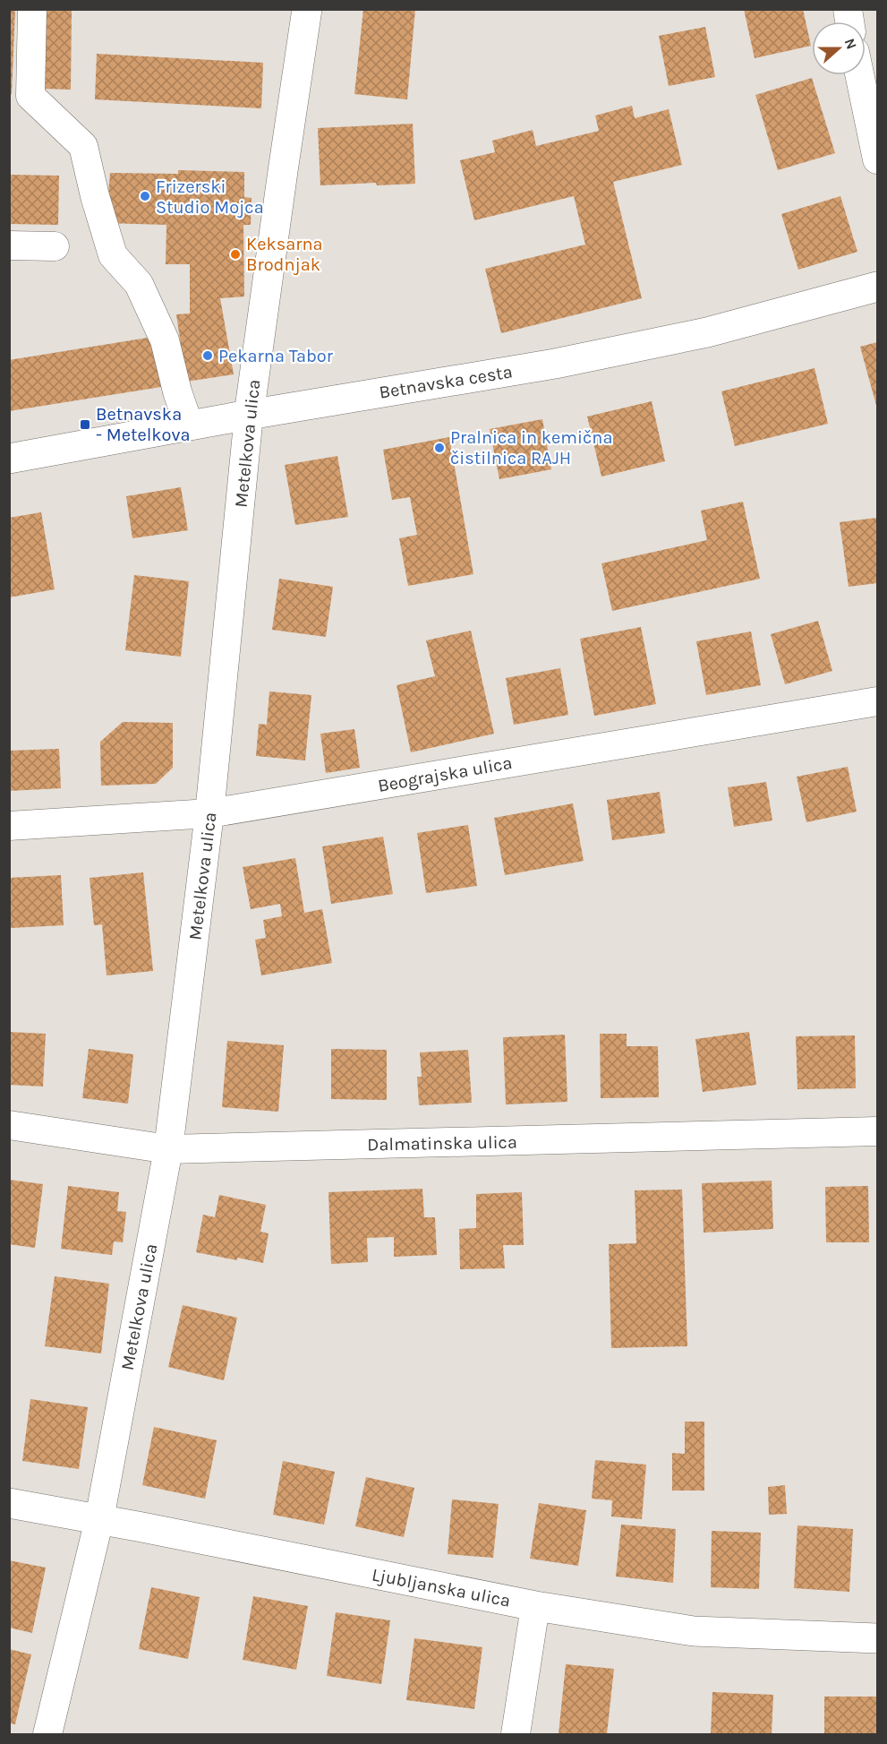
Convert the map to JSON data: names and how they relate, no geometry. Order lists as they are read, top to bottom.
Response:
{
  "streets": {
    "street": [
      "Betnavska cesta",
      "Metelkova ulica",
      "Beograjska ulica",
      "Dalmatinska ulica",
      "Ljubljanska ulica"
    ]
  },
  "crossings": [
    ["Betnavska cesta", "Metelkova ulica"],
    ["Metelkova ulica", "Beograjska ulica"],
    ["Metelkova ulica", "Dalmatinska ulica"],
    ["Metelkova ulica", "Ljubljanska ulica"]
  ],
  "places": {
    "other": [
      "Frizerski Studio Mojca",
      "Keksarna Brodnjak",
      "Pekarna Tabor",
      "Pralnica in kemična čistilnica RAJH"
    ],
    "transit": ["Betnavska - Metelkova"]
  },
  "north": "right"
}
